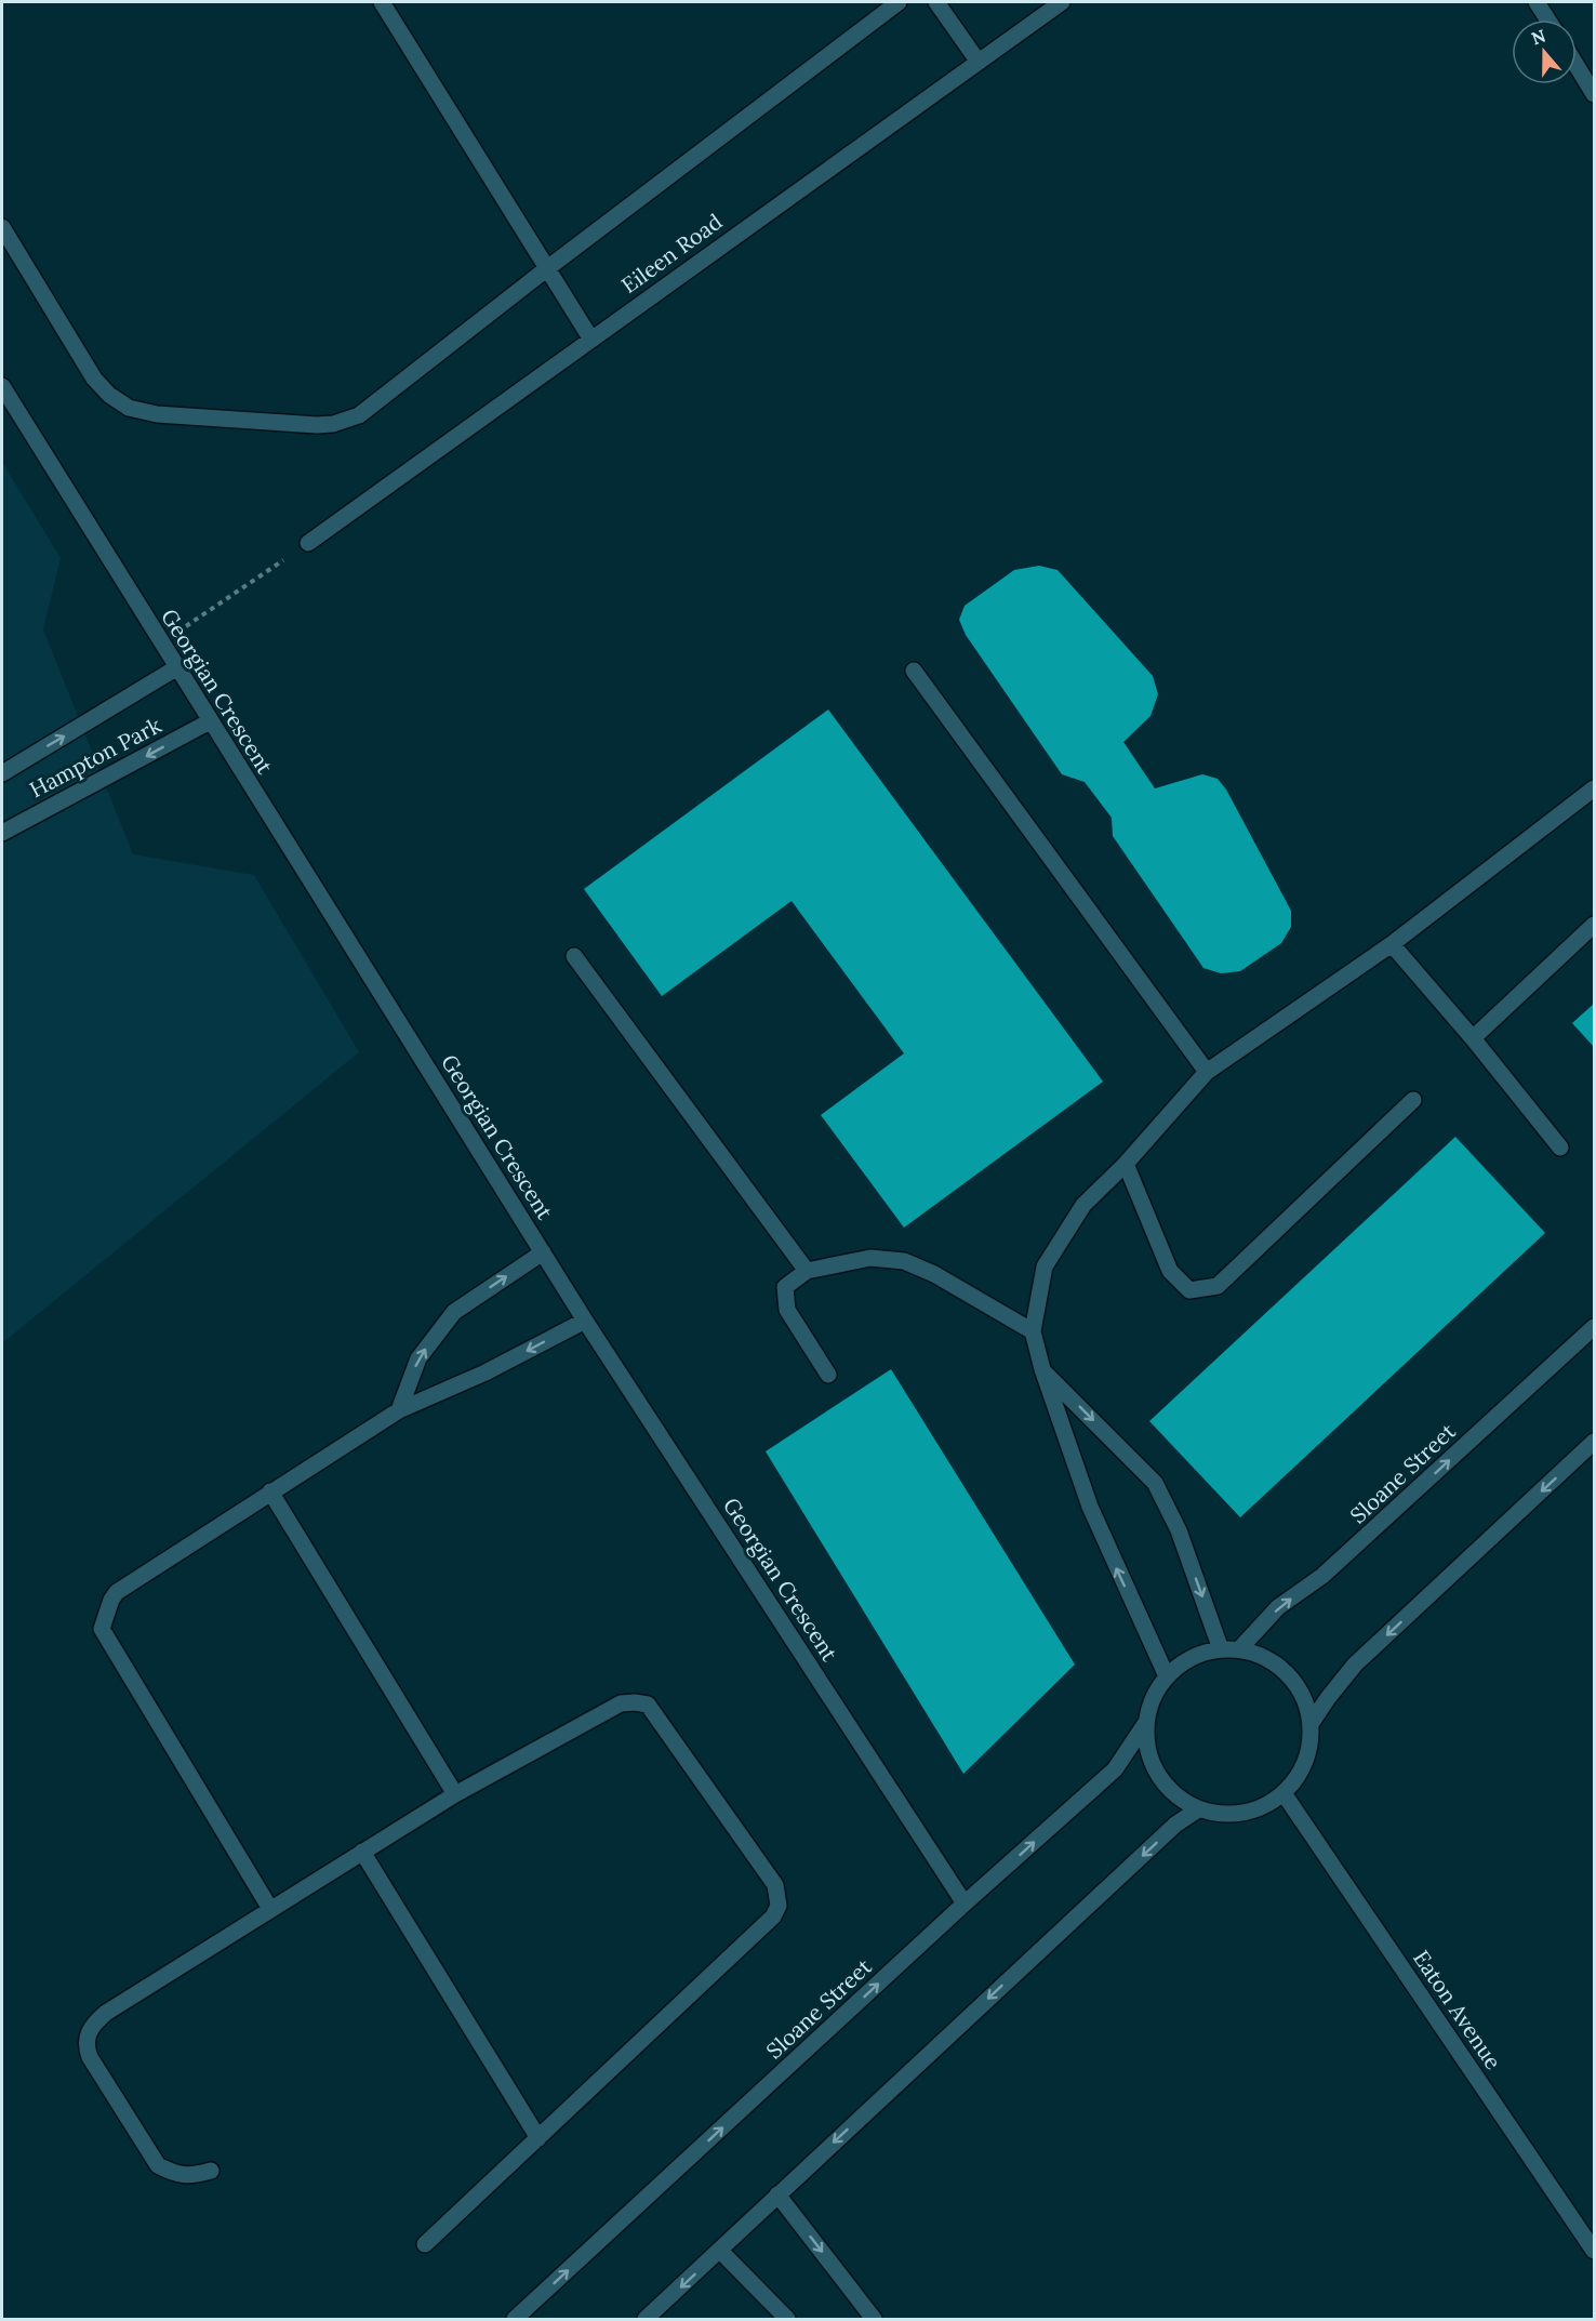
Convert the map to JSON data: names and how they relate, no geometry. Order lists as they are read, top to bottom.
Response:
{
  "streets": {
    "street": [
      "Eileen Road",
      "Georgian Crescent",
      "Hampton Park",
      "Sloane Street",
      "Eaton Avenue"
    ]
  },
  "crossings": [
    ["Georgian Crescent", "Hampton Park"],
    ["Georgian Crescent", "Sloane Street"],
    ["Sloane Street", "Eaton Avenue"]
  ],
  "north": "top"
}
